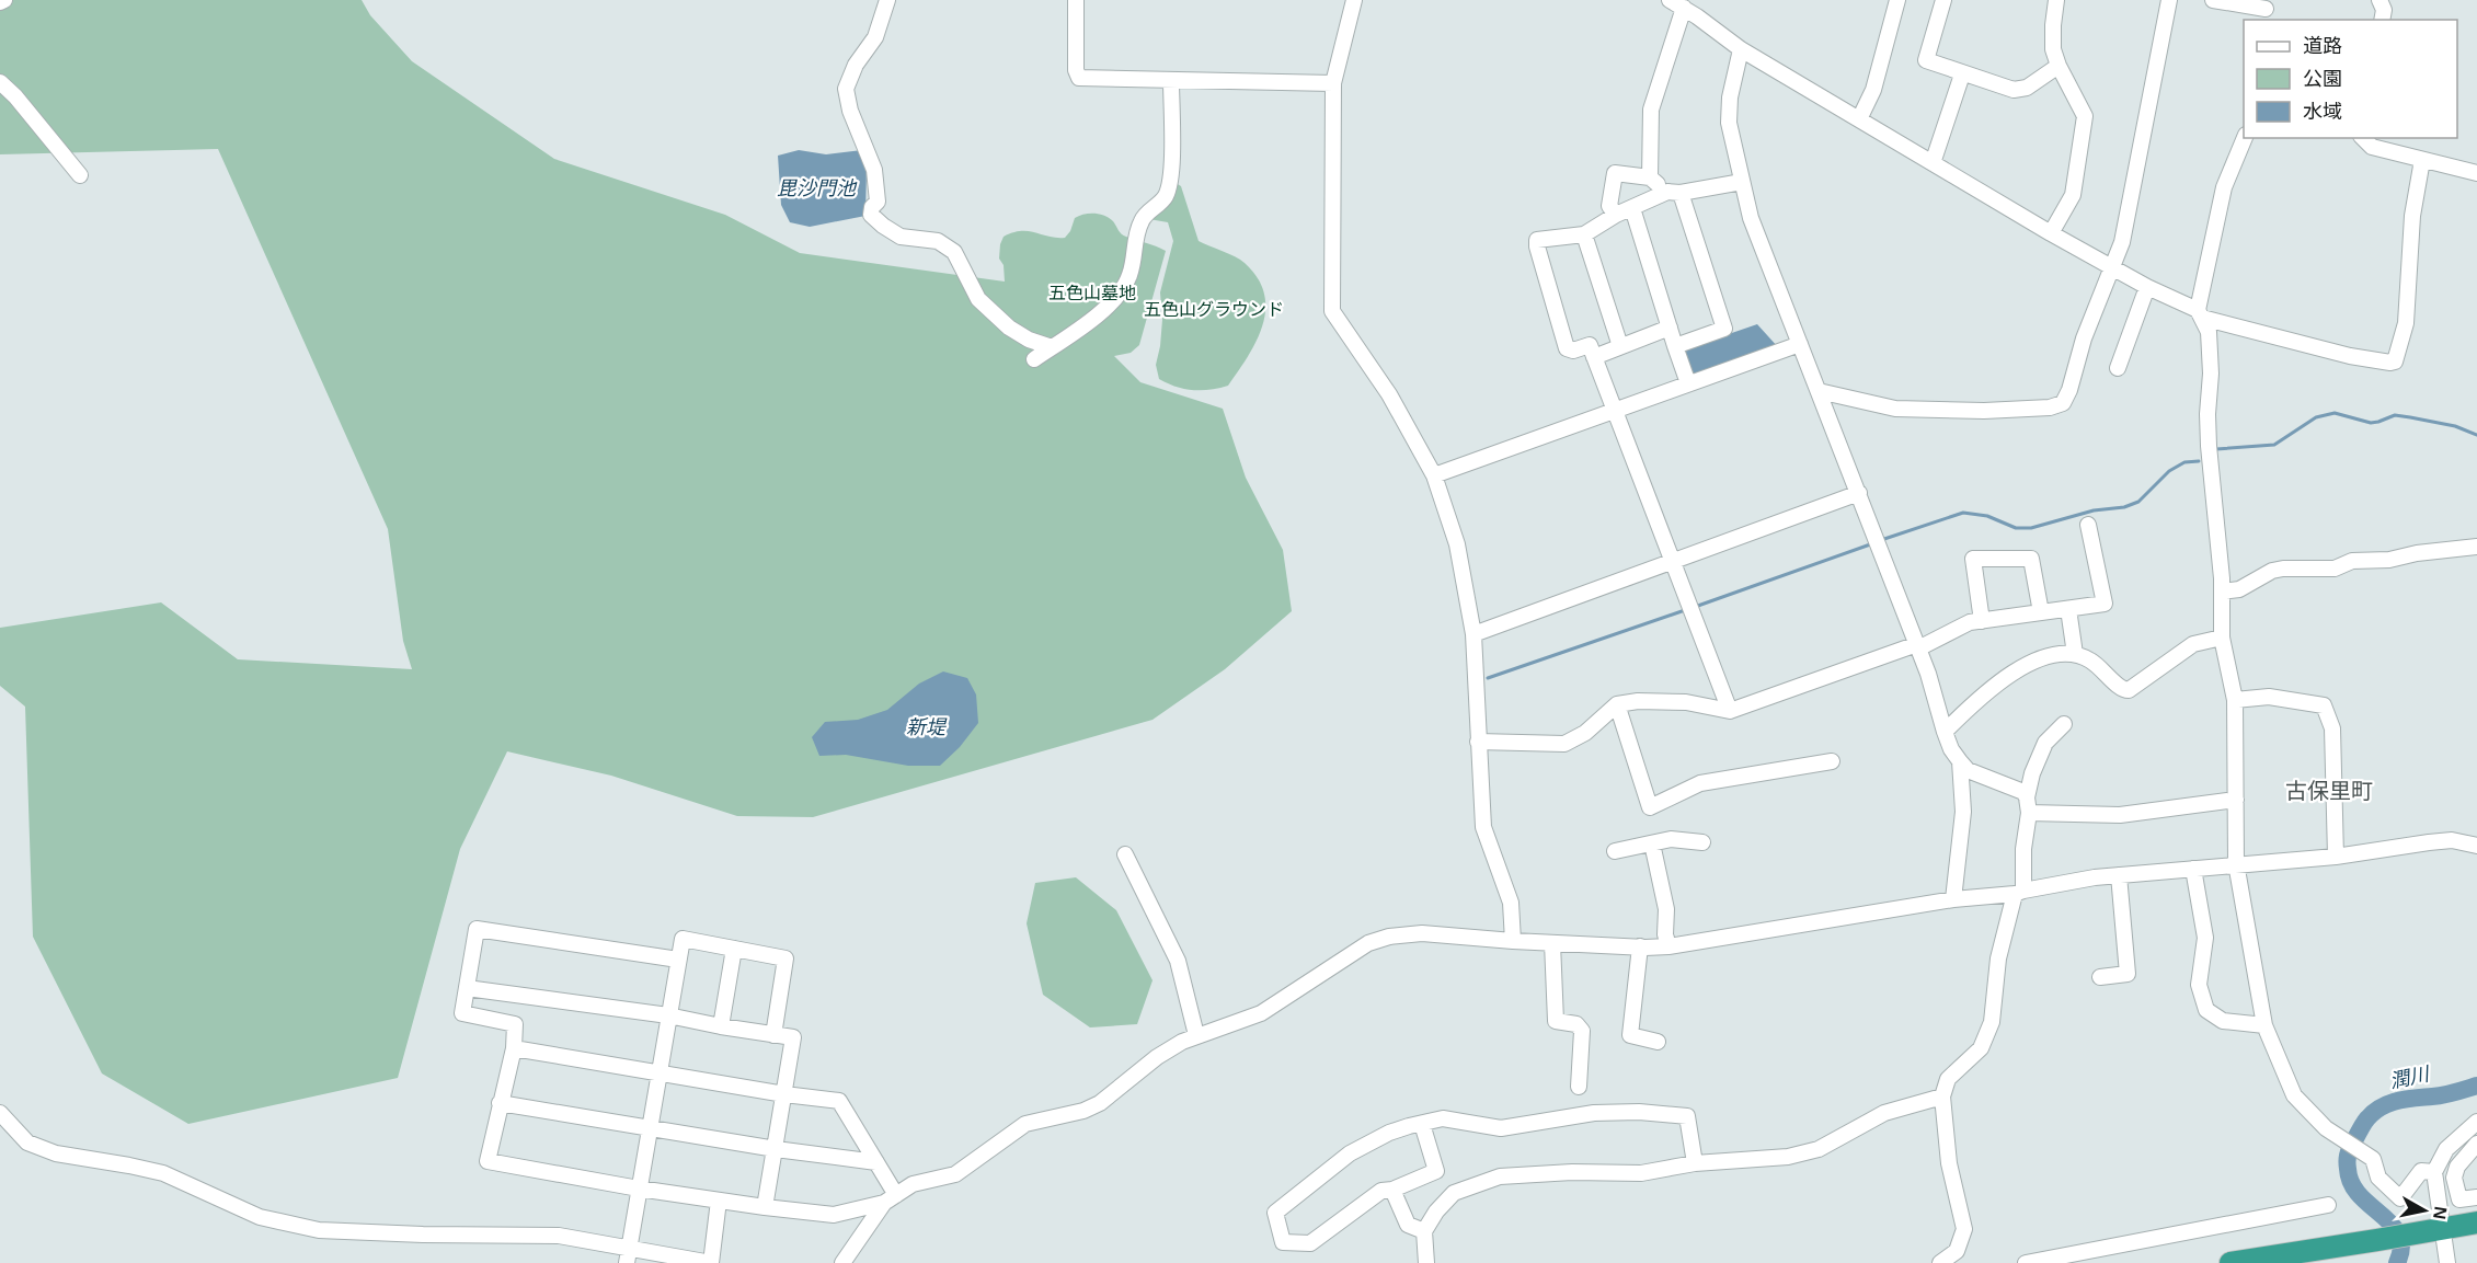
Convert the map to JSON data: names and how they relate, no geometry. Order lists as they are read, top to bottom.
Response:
{
  "districts": ["古保里町"],
  "water": ["毘沙門池", "新堤", "潤川"],
  "parks": ["五色山墓地", "五色山グラウンド"],
  "legend": ["道路", "公園", "水域"],
  "north": "right"
}
